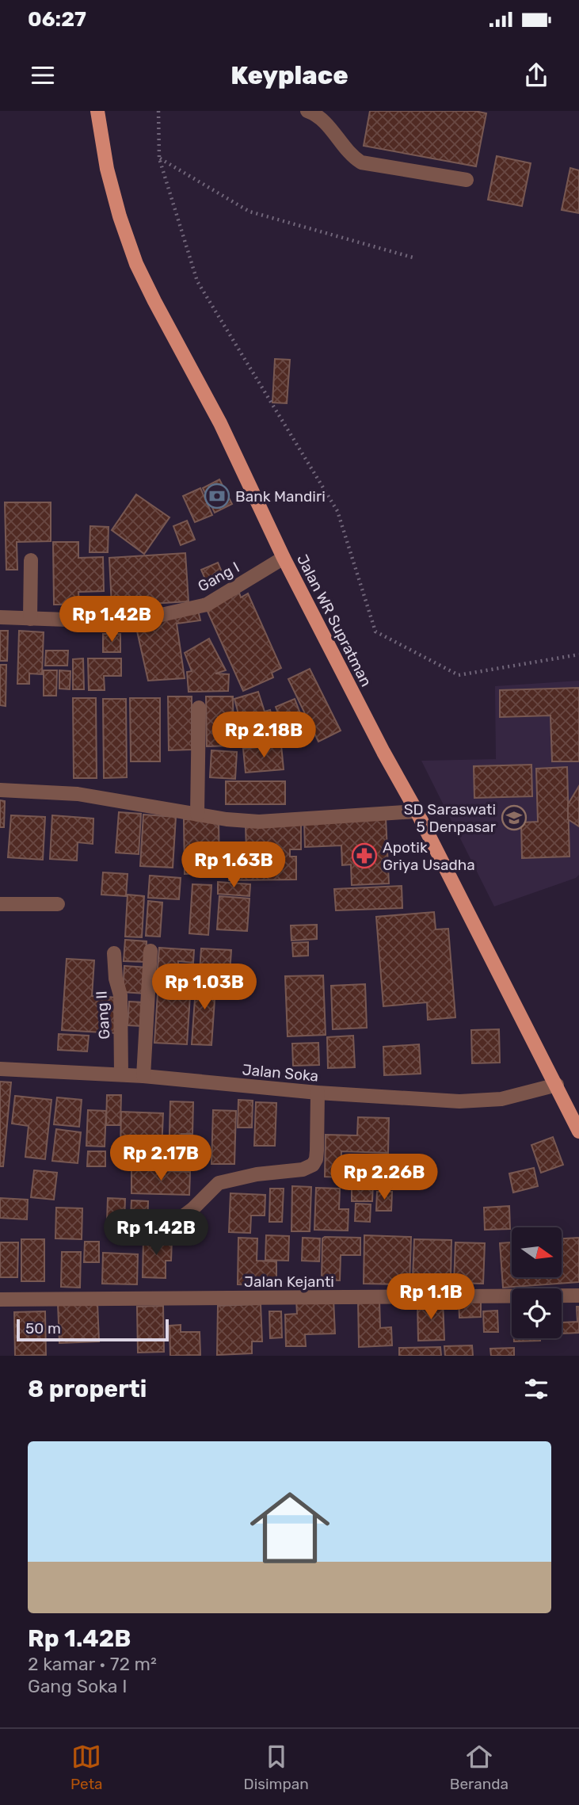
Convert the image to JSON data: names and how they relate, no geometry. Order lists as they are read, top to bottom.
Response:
{
  "streets": {
    "main road": ["Jalan WR Supratman"],
    "street": [
      "Gang I",
      "Gang II",
      "Jalan Soka",
      "Jalan Kejanti"
    ]
  },
  "crossings": [
    ["Gang I", "Jalan WR Supratman"],
    ["Jalan WR Supratman", "Jalan Soka"],
    ["Gang II", "Jalan Soka"]
  ],
  "places": {
    "bank": ["Bank Mandiri"],
    "school or university": ["SD Saraswati 5 Denpasar"],
    "pharmacy": ["Apotik Griya Usadha"]
  },
  "scale_bar": "50 m",
  "north": "right",
  "page": {
    "status": "06:27",
    "header": "Keyplace",
    "price": [
      "Rp 1.42B",
      "Rp 2.18B",
      "Rp 1.63B",
      "Rp 1.03B",
      "Rp 2.17B",
      "Rp 2.26B",
      "Rp 1.42B",
      "Rp 1.1B"
    ],
    "scale": "50 m",
    "heading": "8 properti",
    "list": [
      {
        "name": "Rp 1.42B",
        "note": "2 kamar · 72 m² · Gang Soka I"
      }
    ],
    "tabs": ["Peta", "Disimpan", "Beranda"]
  }
}
